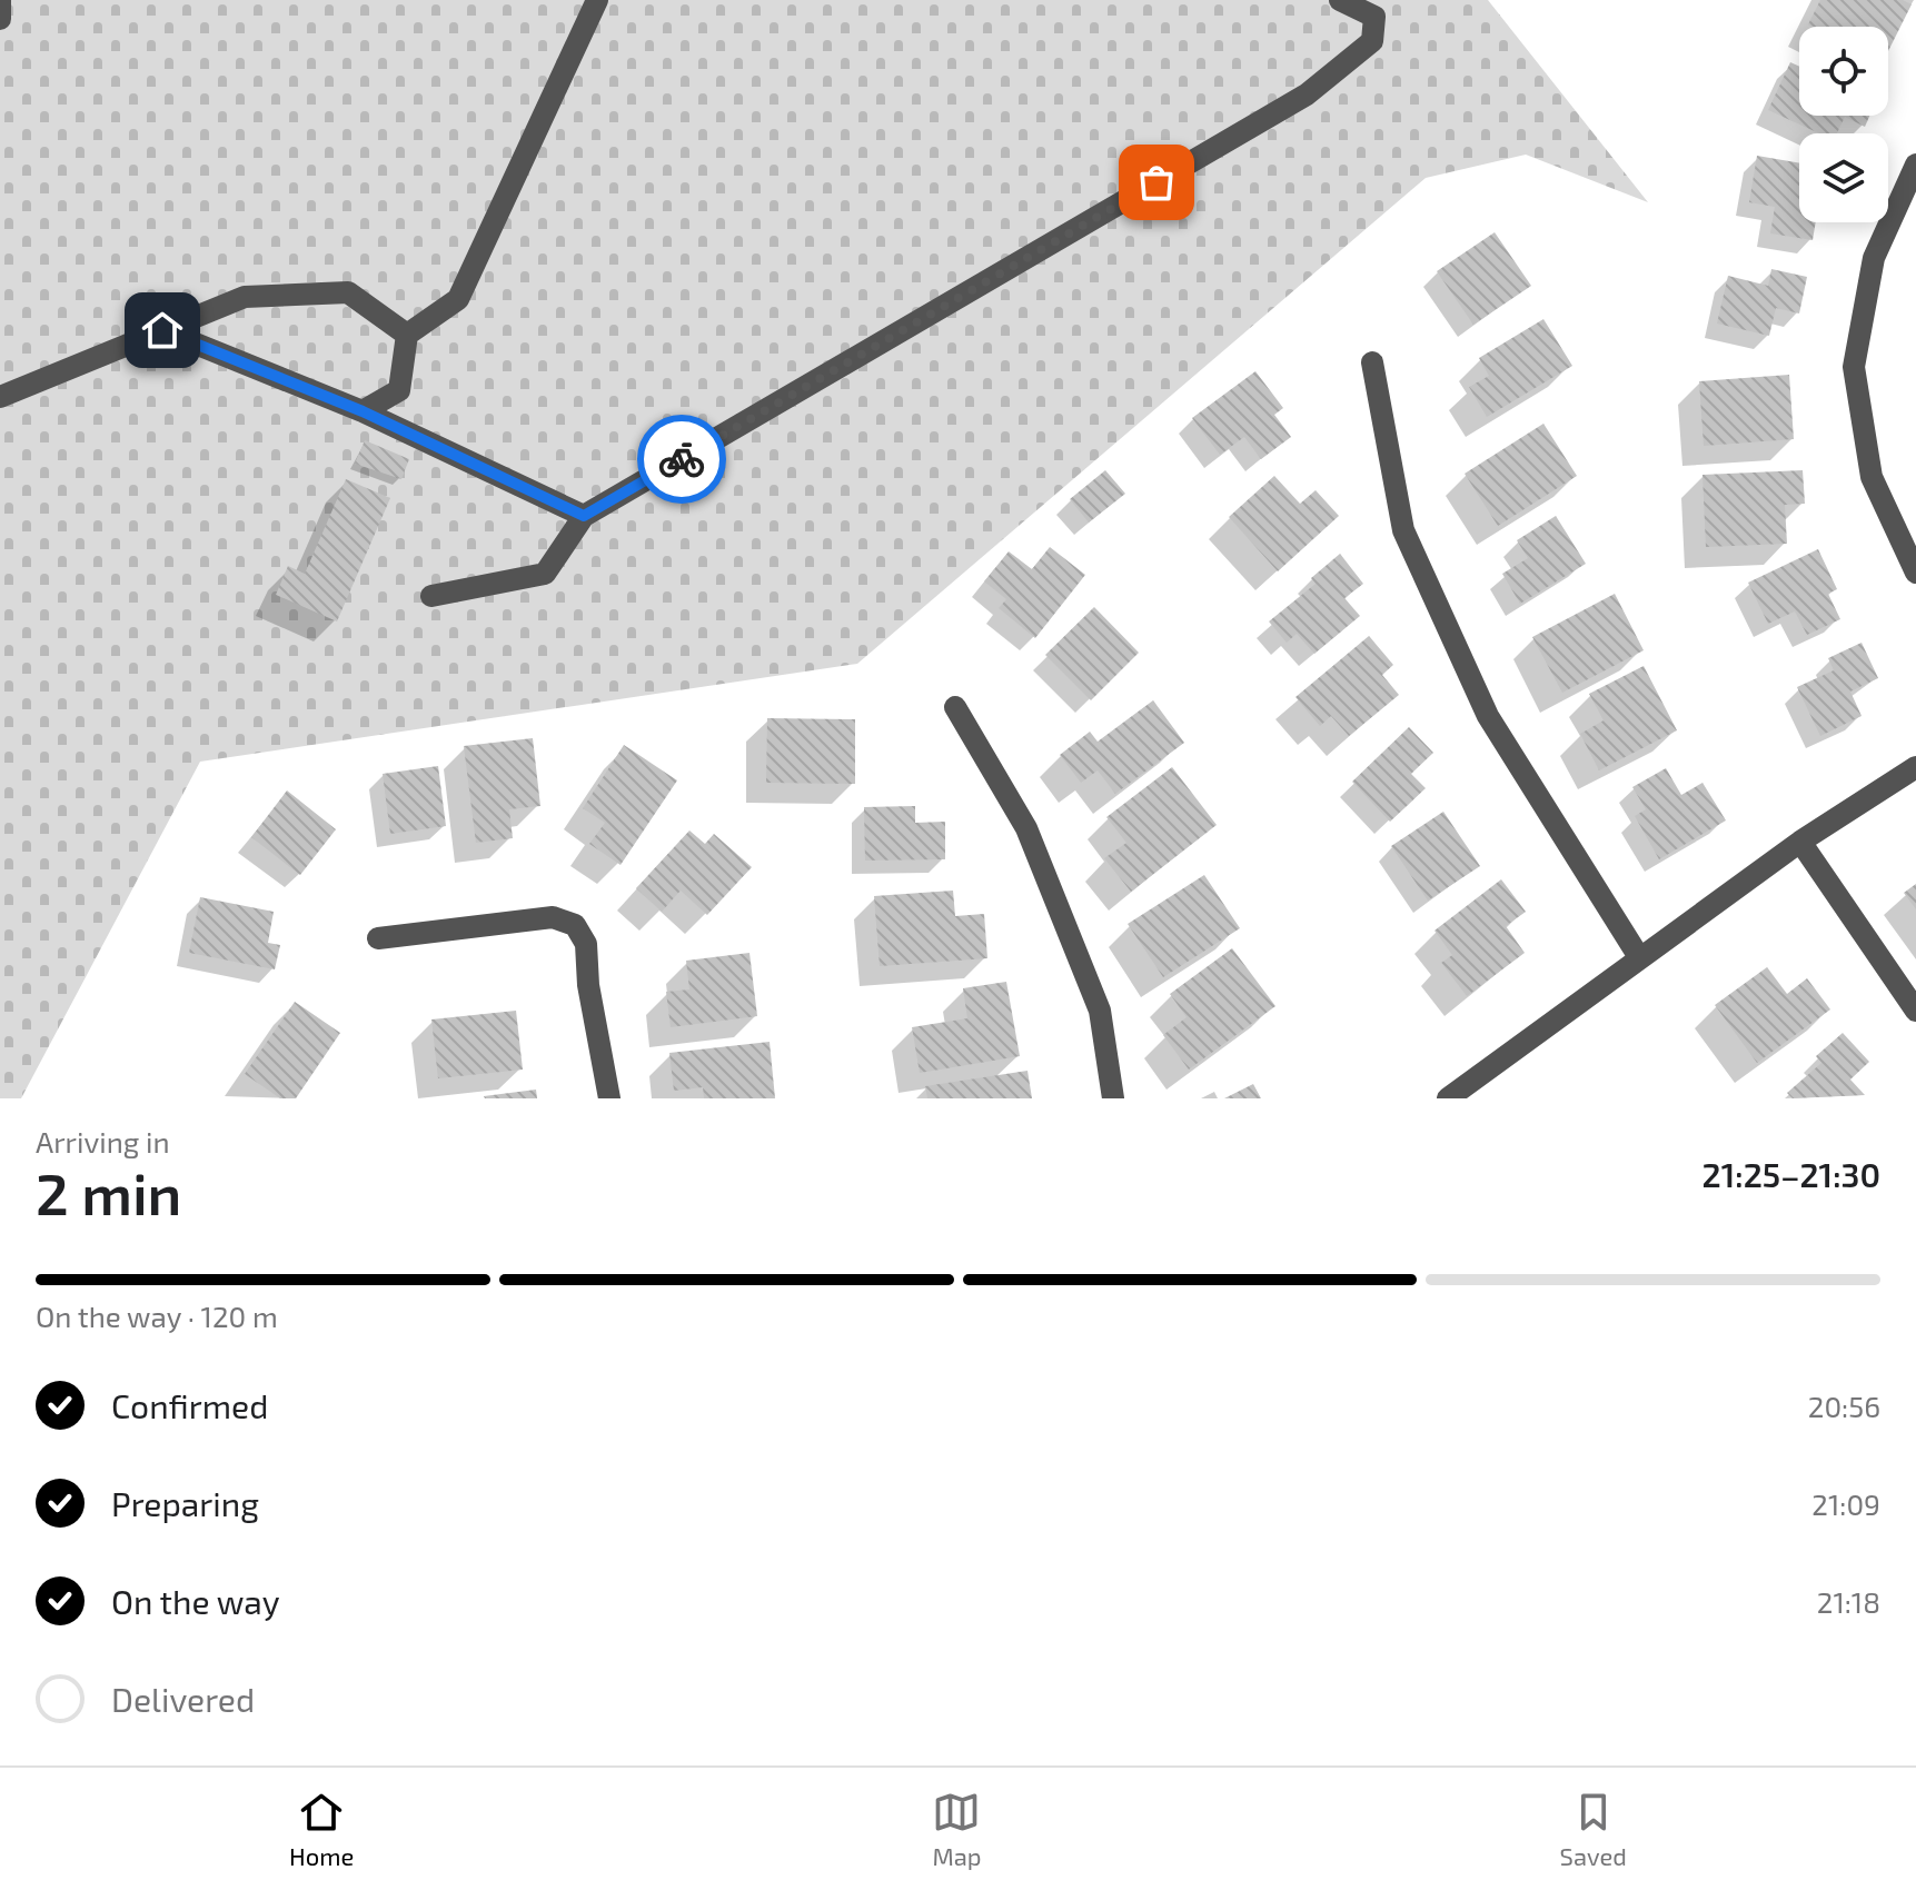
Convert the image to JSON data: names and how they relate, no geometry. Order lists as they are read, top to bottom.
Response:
{
  "page": {
    "heading": ["2 min", "Arriving in", "21:25–21:30"],
    "bar": "On the way · 120 m",
    "list": [
      ["Confirmed", "20:56"],
      ["Preparing", "21:09"],
      ["On the way", "21:18"],
      "Delivered"
    ],
    "tabs": ["Home", "Map", "Saved"]
  }
}
